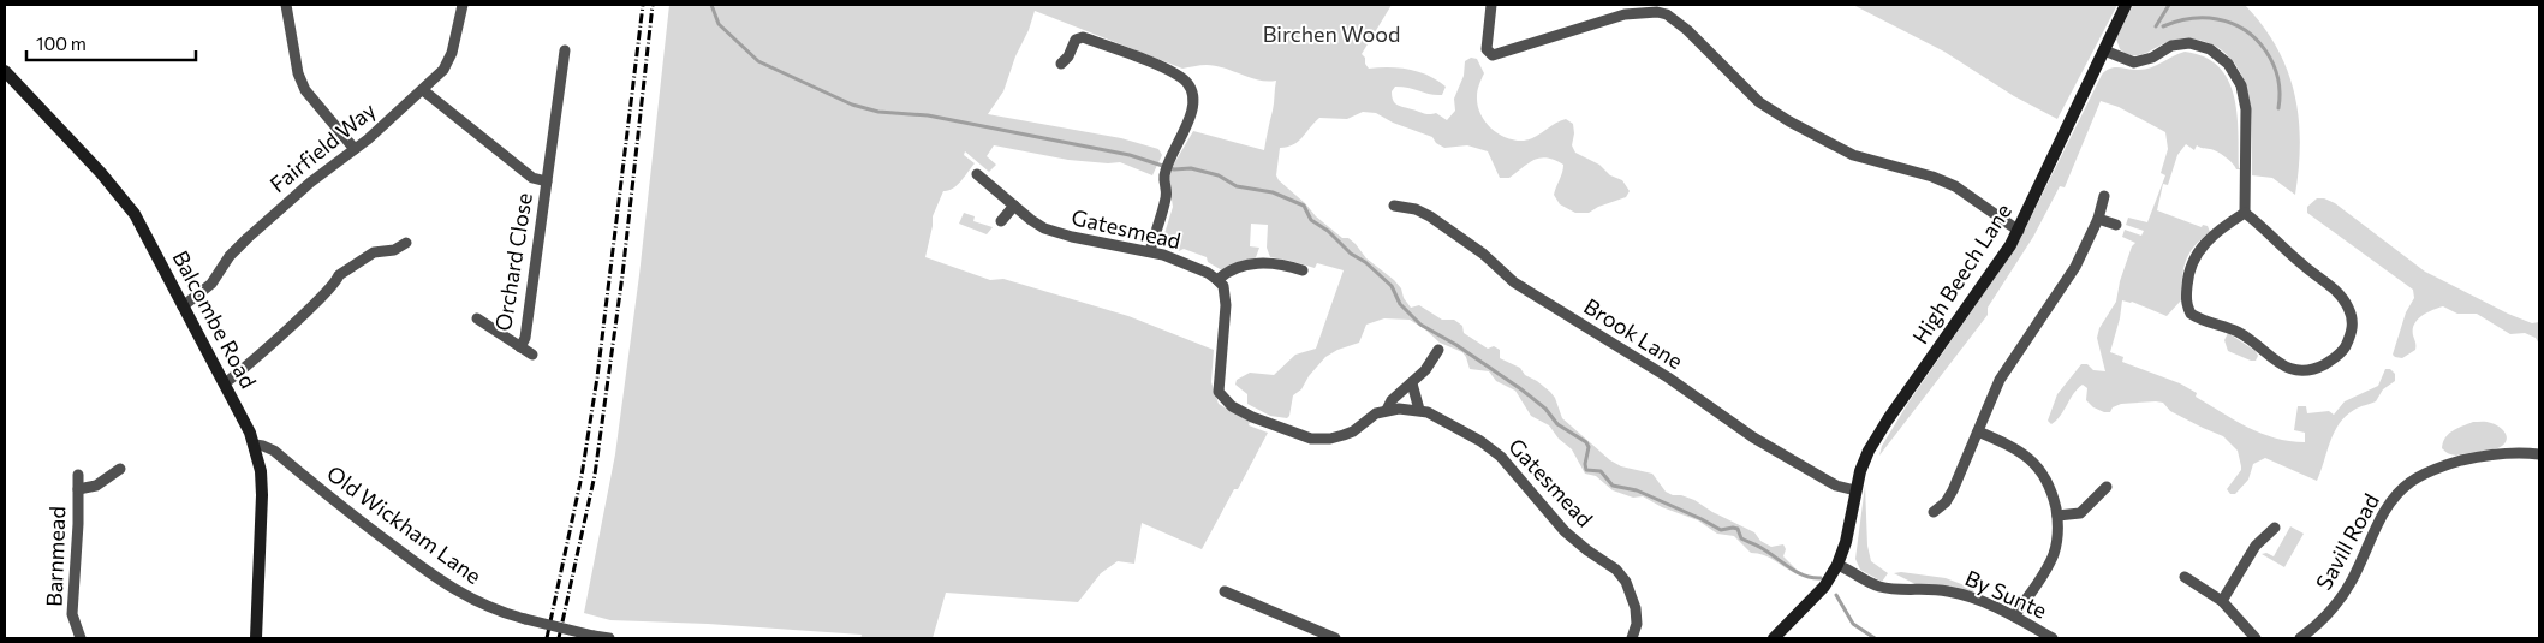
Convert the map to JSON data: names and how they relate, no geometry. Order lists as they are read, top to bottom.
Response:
{
  "streets": {
    "street": [
      "Fairfield Way",
      "Gatesmead",
      "Orchard Close",
      "High Beech Lane",
      "Balcombe Road",
      "Brook Lane",
      "Old Wickham Lane",
      "Savill Road",
      "Barnmead",
      "By Sunte"
    ]
  },
  "crossings": [
    ["Fairfield Way", "Orchard Close"],
    ["Fairfield Way", "Balcombe Road"],
    ["High Beech Lane", "Brook Lane"],
    ["High Beech Lane", "By Sunte"],
    ["Balcombe Road", "Old Wickham Lane"]
  ],
  "parks": ["Birchen Wood"],
  "scale_bar": "100 m"
}
